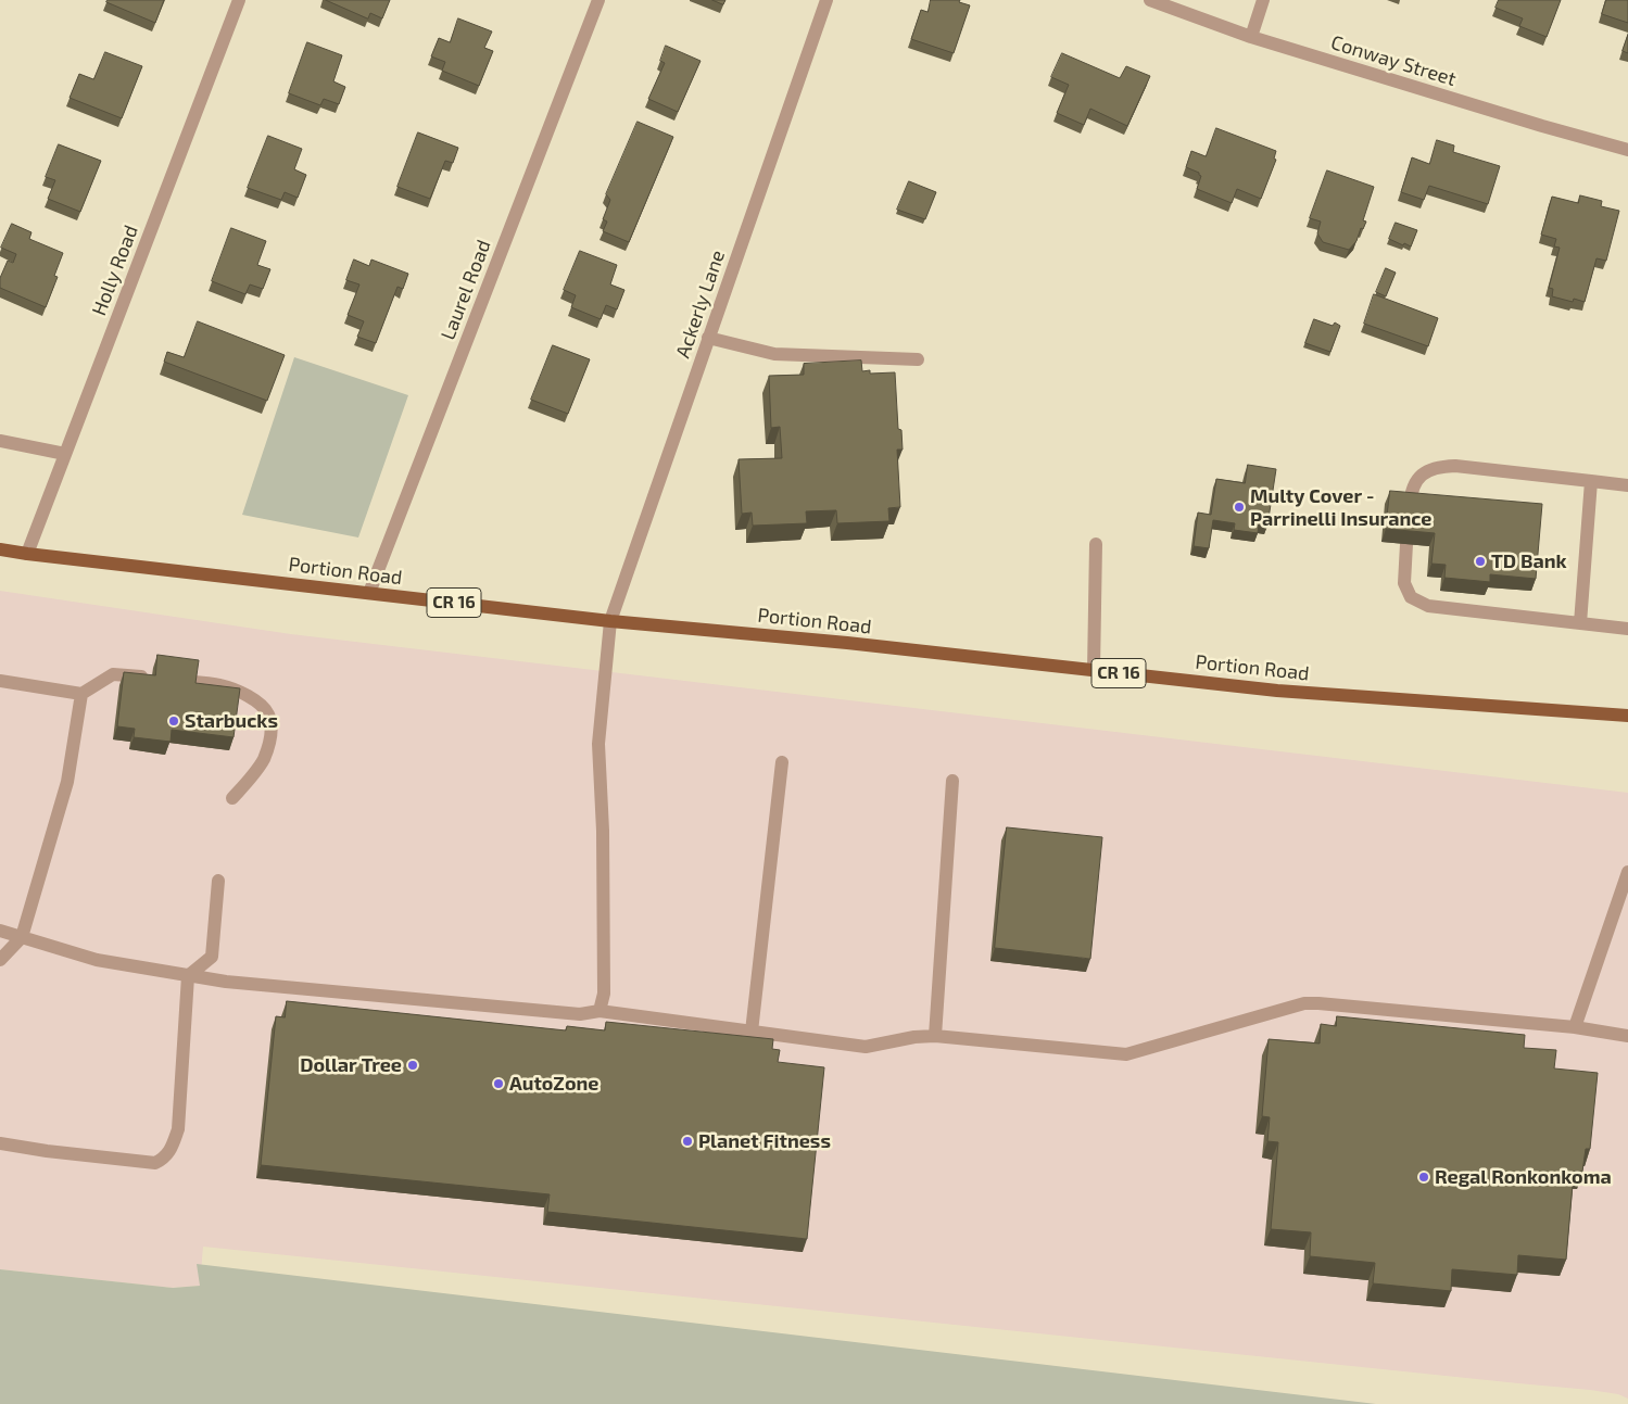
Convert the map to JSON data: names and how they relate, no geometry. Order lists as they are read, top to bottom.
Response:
{
  "streets": {
    "main road": ["Portion Road", "CR 16"],
    "street": [
      "Conway Street",
      "Holly Road",
      "Laurel Road",
      "Ackerly Lane"
    ]
  },
  "crossings": [
    ["Holly Road", "Portion Road"],
    ["Laurel Road", "Portion Road"],
    ["Ackerly Lane", "Portion Road"]
  ],
  "places": [
    "Multy Cover - Parrinelli Insurance",
    "TD Bank",
    "Starbucks",
    "Dollar Tree",
    "AutoZone",
    "Planet Fitness",
    "Regal Ronkonkoma"
  ]
}
